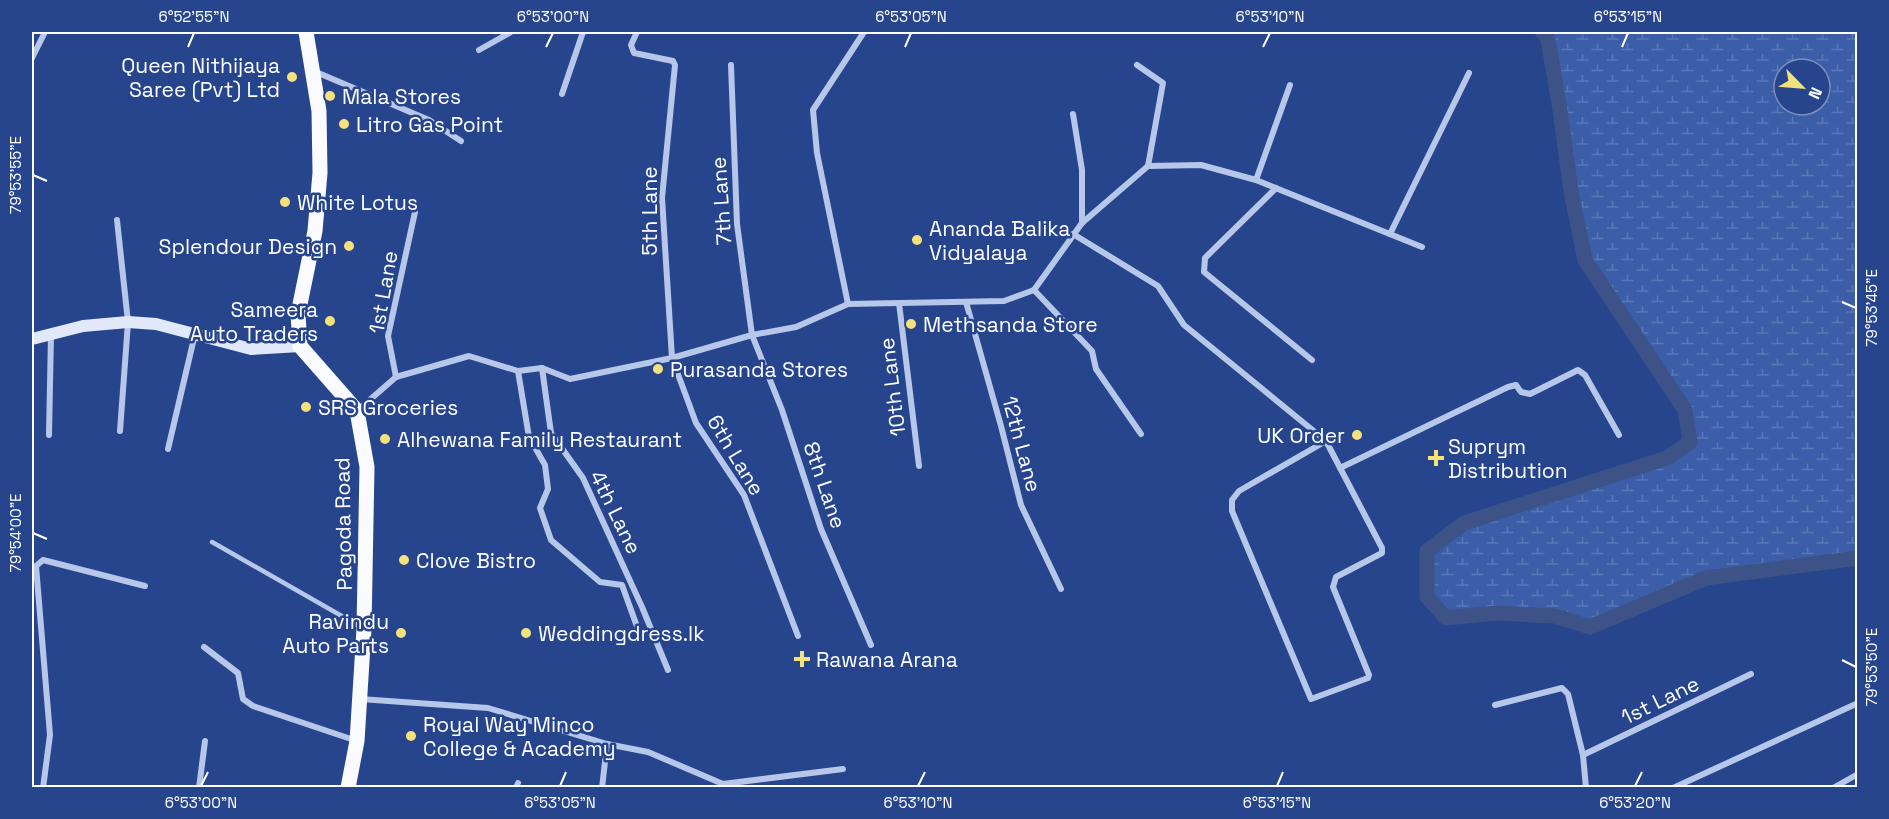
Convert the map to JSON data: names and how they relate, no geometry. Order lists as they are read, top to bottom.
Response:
{
  "streets": {
    "main road": ["Pagoda Road"],
    "street": [
      "7th Lane",
      "5th Lane",
      "1st Lane",
      "10th Lane",
      "12th Lane",
      "6th Lane",
      "8th Lane",
      "4th Lane"
    ]
  },
  "crossings": [
    ["7th Lane", "8th Lane"],
    ["5th Lane", "6th Lane"]
  ],
  "places": {
    "other": [
      "Queen Nithijaya Saree (Pvt) Ltd",
      "Mala Stores",
      "Litro Gas Point",
      "White Lotus",
      "Ananda Balika Vidyalaya",
      "Splendour Design",
      "Sameera Auto Traders",
      "Methsanda Store",
      "Purasanda Stores",
      "SRS Groceries",
      "UK Order",
      "Alhewana Family Restaurant",
      "Clove Bistro",
      "Ravindu Auto Parts",
      "Weddingdress.lk",
      "Royal Way Minco College & Academy"
    ],
    "health": ["Suprym Distribution", "Rawana Arana"]
  },
  "north": "bottom right",
  "coordinates": [
    "6°52'55\"N",
    "6°53'00\"N",
    "6°53'05\"N",
    "6°53'10\"N",
    "6°53'15\"N",
    "79°53'55\"E",
    "79°53'45\"E",
    "79°54'00\"E",
    "79°53'50\"E",
    "6°53'20\"N"
  ]
}
